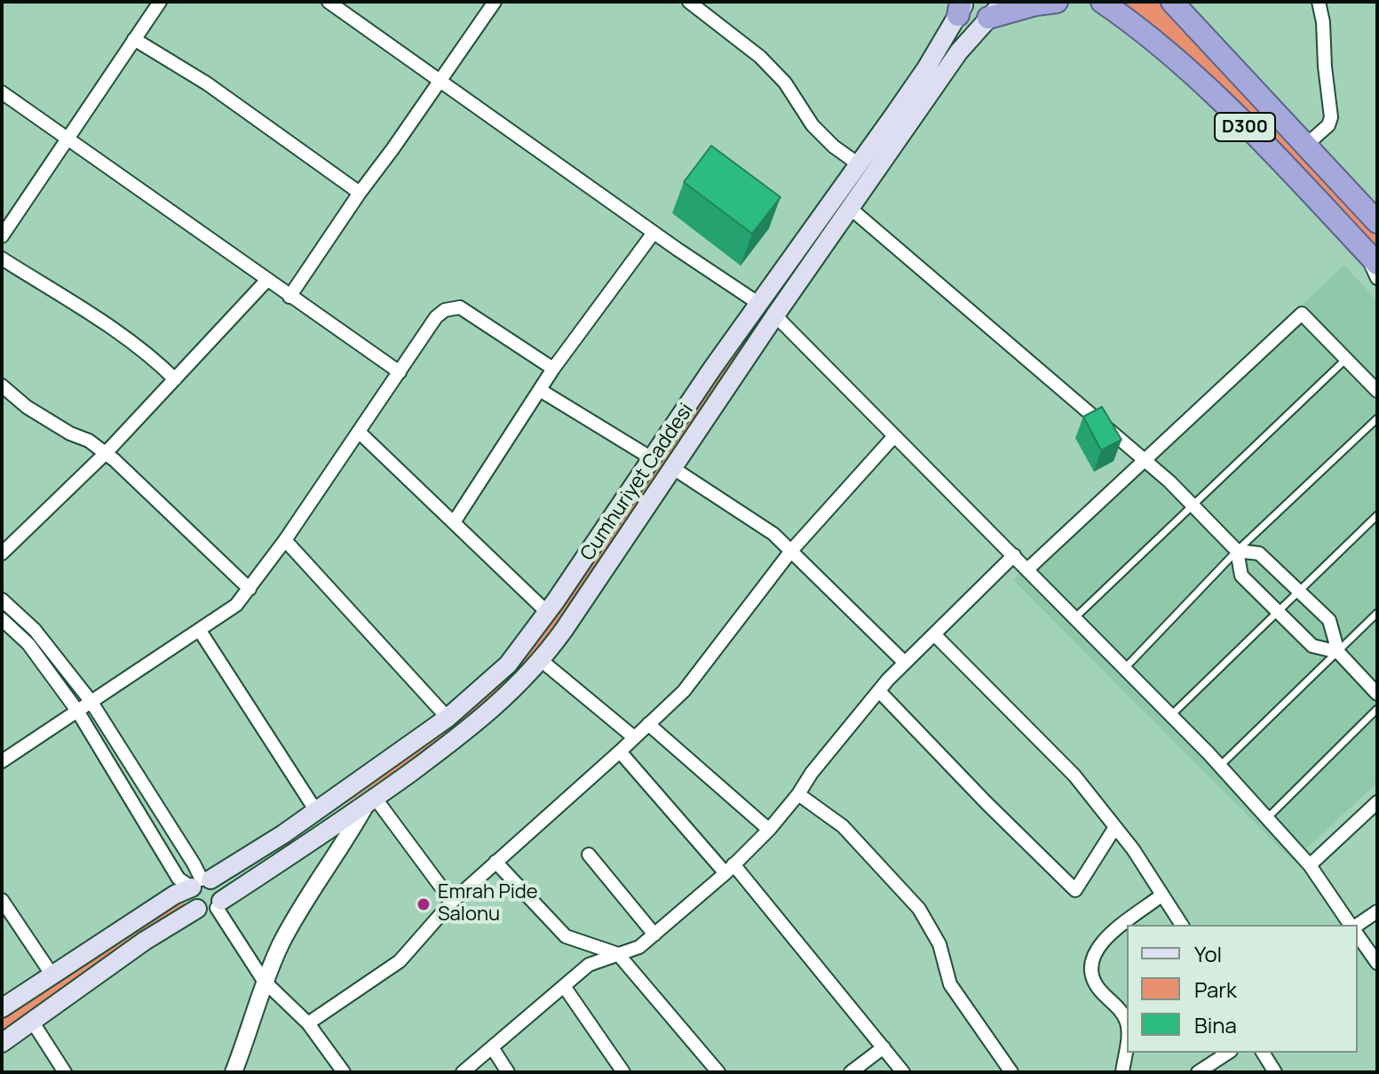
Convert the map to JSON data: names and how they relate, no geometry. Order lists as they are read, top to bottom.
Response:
{
  "streets": {
    "highway": ["D300"],
    "main road": ["Cumhuriyet Caddesi"]
  },
  "places": ["Emrah Pide Salonu"],
  "legend": ["Yol", "Park", "Bina"]
}
